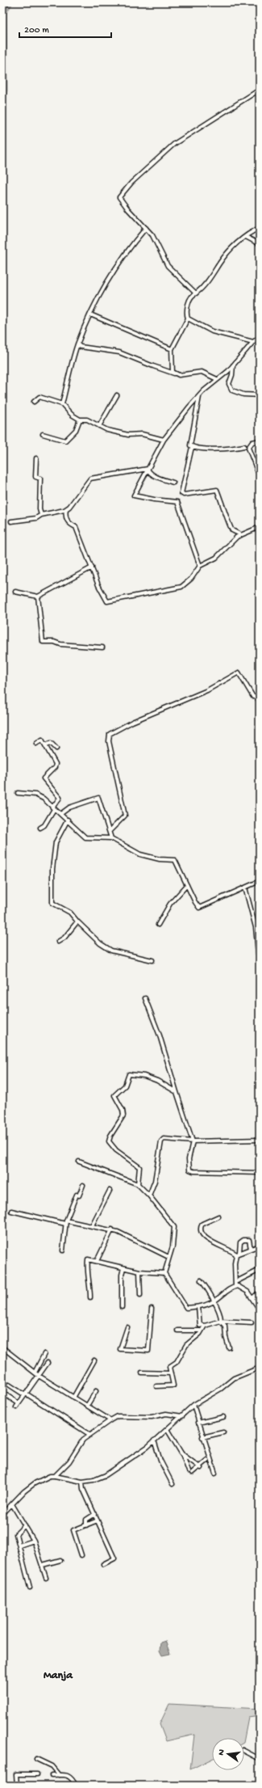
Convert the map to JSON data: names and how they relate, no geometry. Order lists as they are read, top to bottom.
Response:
{
  "districts": ["Manja"],
  "scale_bar": "200 m",
  "north": "left"
}
